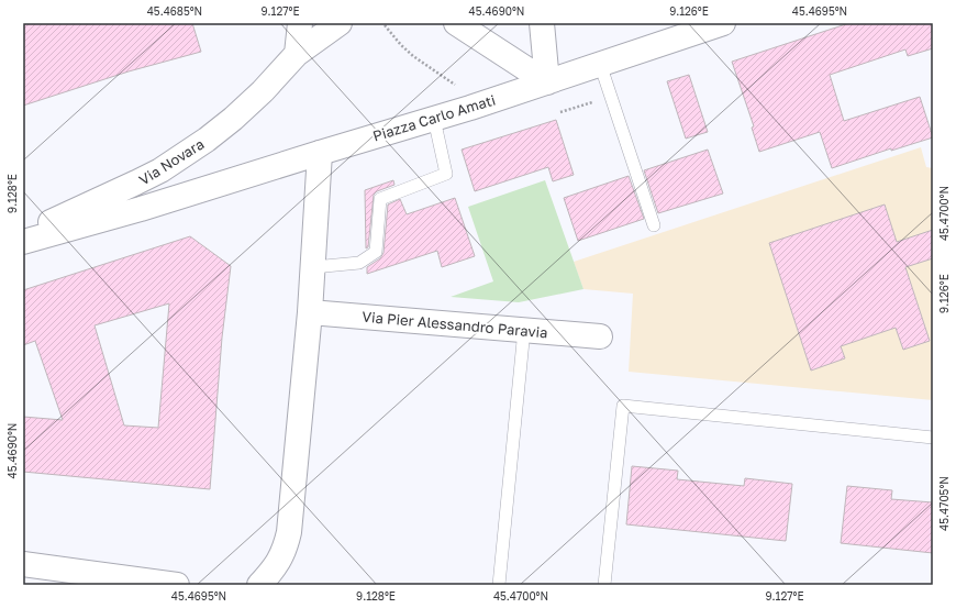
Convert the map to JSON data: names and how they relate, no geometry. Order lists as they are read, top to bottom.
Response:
{
  "streets": {
    "street": ["Piazza Carlo Amati", "Via Novara", "Via Pier Alessandro Paravia"]
  },
  "crossings": [
    ["Piazza Carlo Amati", "Via Novara"]
  ],
  "coordinates": [
    "45.4685°N",
    "9.127°E",
    "45.4690°N",
    "9.126°E",
    "45.4695°N",
    "9.128°E",
    "45.4700°N",
    "45.4705°N"
  ]
}
